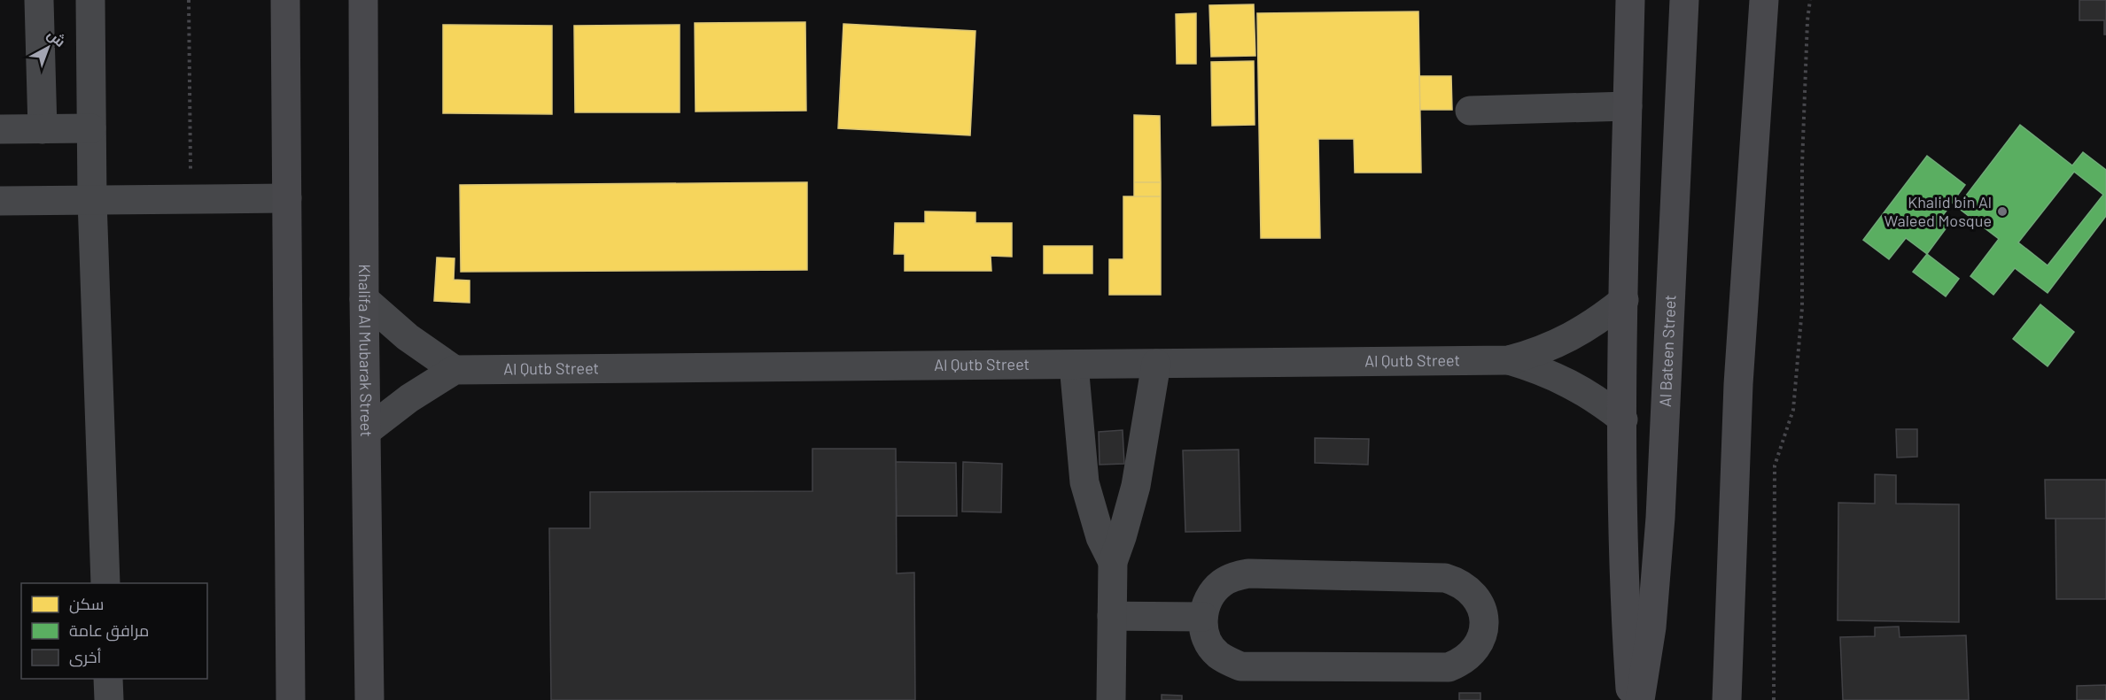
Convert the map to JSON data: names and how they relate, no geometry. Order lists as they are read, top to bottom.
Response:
{
  "streets": {
    "main road": ["Khalifa Al Mubarak Street", "Al Bateen Street"],
    "street": ["Al Qutb Street"]
  },
  "places": ["Khalid bin Al Waleed Mosque"],
  "legend": ["سكن", "مرافق عامة", "أخرى"],
  "north": "top right"
}
